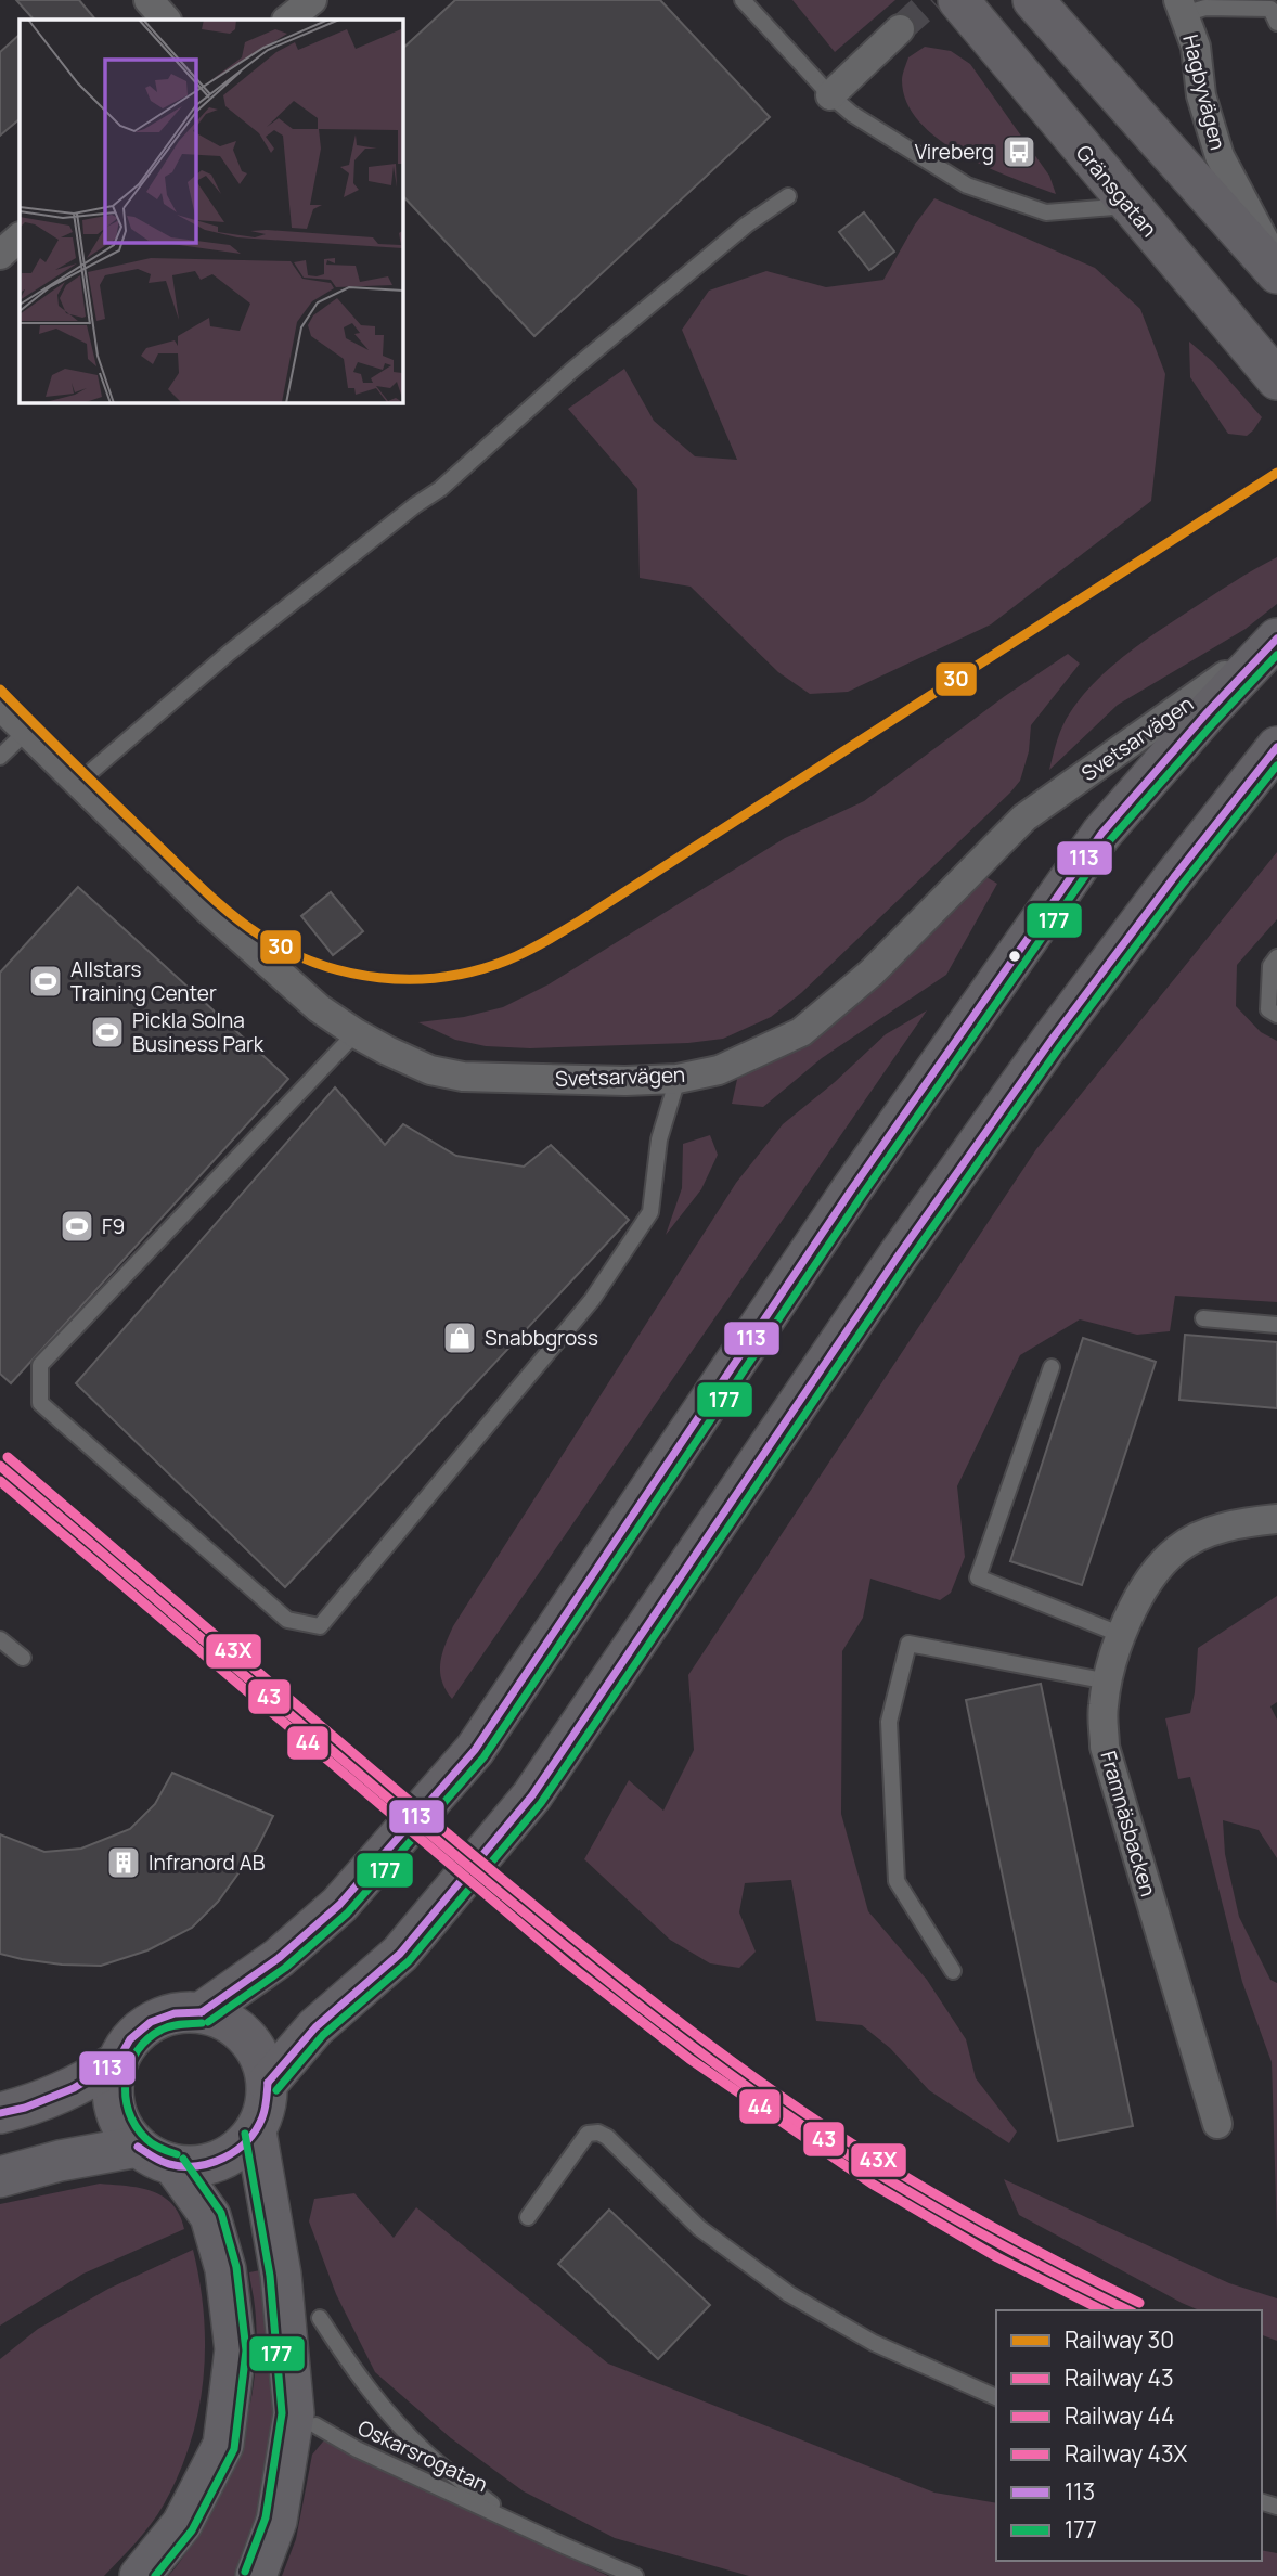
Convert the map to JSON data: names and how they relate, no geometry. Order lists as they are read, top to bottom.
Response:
{
  "streets": {
    "main road": ["Gränsgatan"],
    "street": ["Hagbyvägen", "Svetsarvägen", "Framnäsbacken"],
    "lane": ["Oskarsrogatan"]
  },
  "places": {
    "bus stop": ["Vireberg"],
    "sports": ["Allstars Training Center", "Pickla Solna Business Park", "F9"],
    "shop": ["Snabbgross"],
    "building": ["Infranord AB"]
  },
  "lines": [
    "rail line 30",
    "transit line 113",
    "transit line 177",
    "rail line 43X",
    "rail line 43",
    "rail line 44"
  ],
  "legend": [
    "Railway 30",
    "Railway 43",
    "Railway 44",
    "Railway 43X",
    "113",
    "177"
  ]
}
